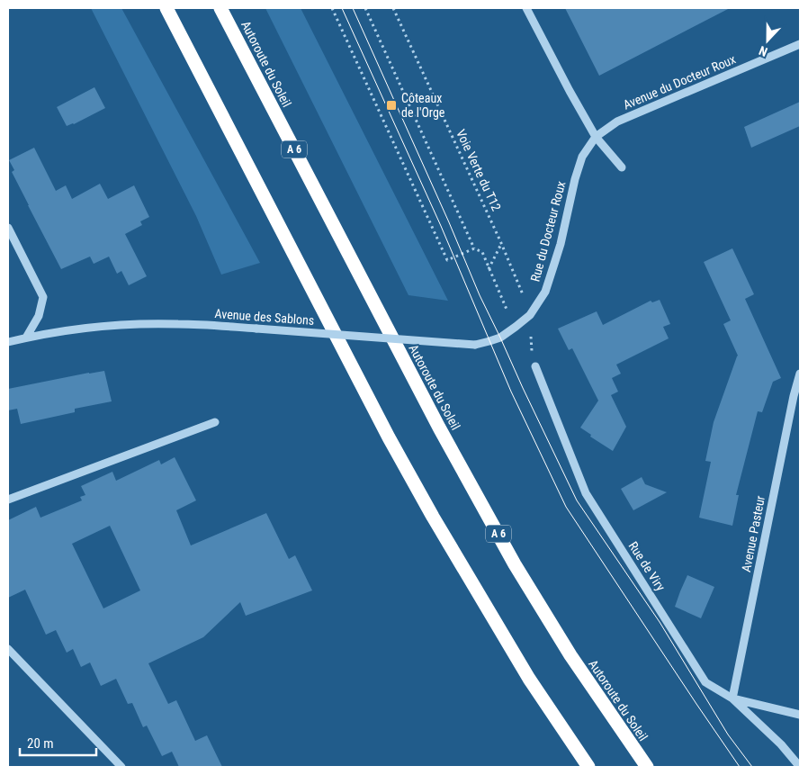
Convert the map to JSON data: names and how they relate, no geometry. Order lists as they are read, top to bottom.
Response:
{
  "streets": {
    "highway": ["Autoroute du Soleil", "A 6"],
    "street": [
      "Avenue du Docteur Roux",
      "Rue du Docteur Roux",
      "Avenue des Sablons",
      "Avenue Pasteur",
      "Rue de Viry"
    ],
    "path": ["Voie Verte du T12"]
  },
  "crossings": [
    ["Avenue du Docteur Roux", "Rue du Docteur Roux"],
    ["Rue du Docteur Roux", "Avenue des Sablons"],
    ["Avenue Pasteur", "Rue de Viry"]
  ],
  "places": {
    "transit": ["Côteaux de l'Orge"]
  },
  "scale_bar": "20 m",
  "north": "bottom"
}
